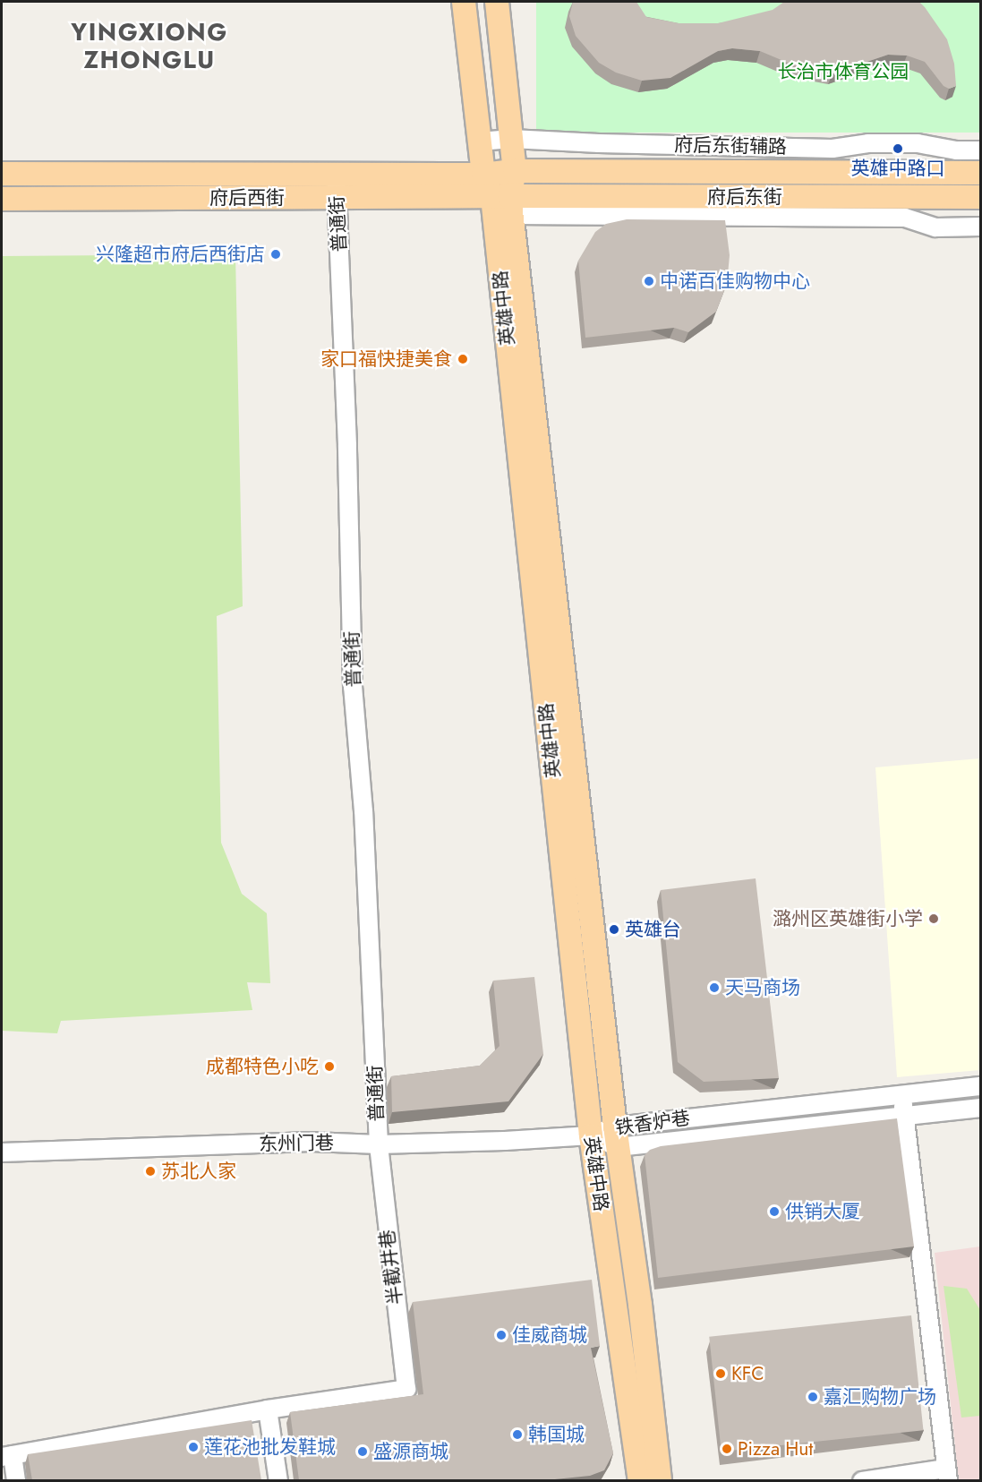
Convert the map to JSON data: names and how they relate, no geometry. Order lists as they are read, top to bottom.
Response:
{
  "streets": {
    "main road": ["府后东街", "府后西街", "英雄中路"],
    "street": [
      "府后东街辅路",
      "普通街",
      "铁香炉巷",
      "东州门巷",
      "半截井巷"
    ]
  },
  "crossings": [
    ["府后东街辅路", "英雄中路"],
    ["府后东街", "府后西街"],
    ["府后东街", "英雄中路"],
    ["府后西街", "普通街"],
    ["府后西街", "英雄中路"],
    ["普通街", "东州门巷"],
    ["普通街", "半截井巷"],
    ["英雄中路", "铁香炉巷"],
    ["英雄中路", "东州门巷"],
    ["铁香炉巷", "东州门巷"],
    ["东州门巷", "半截井巷"]
  ],
  "districts": ["YINGXIONG ZHONGLU"],
  "parks": ["长治市体育公园"],
  "places": [
    "英雄中路口",
    "兴隆超市府后西街店",
    "中诺百佳购物中心",
    "家口福快捷美食",
    "潞州区英雄街小学",
    "英雄台",
    "天马商场",
    "成都特色小吃",
    "苏北人家",
    "供销大厦",
    "佳威商城",
    "KFC",
    "嘉汇购物广场",
    "韩国城",
    "莲花池批发鞋城",
    "Pizza Hut",
    "盛源商城"
  ]
}
